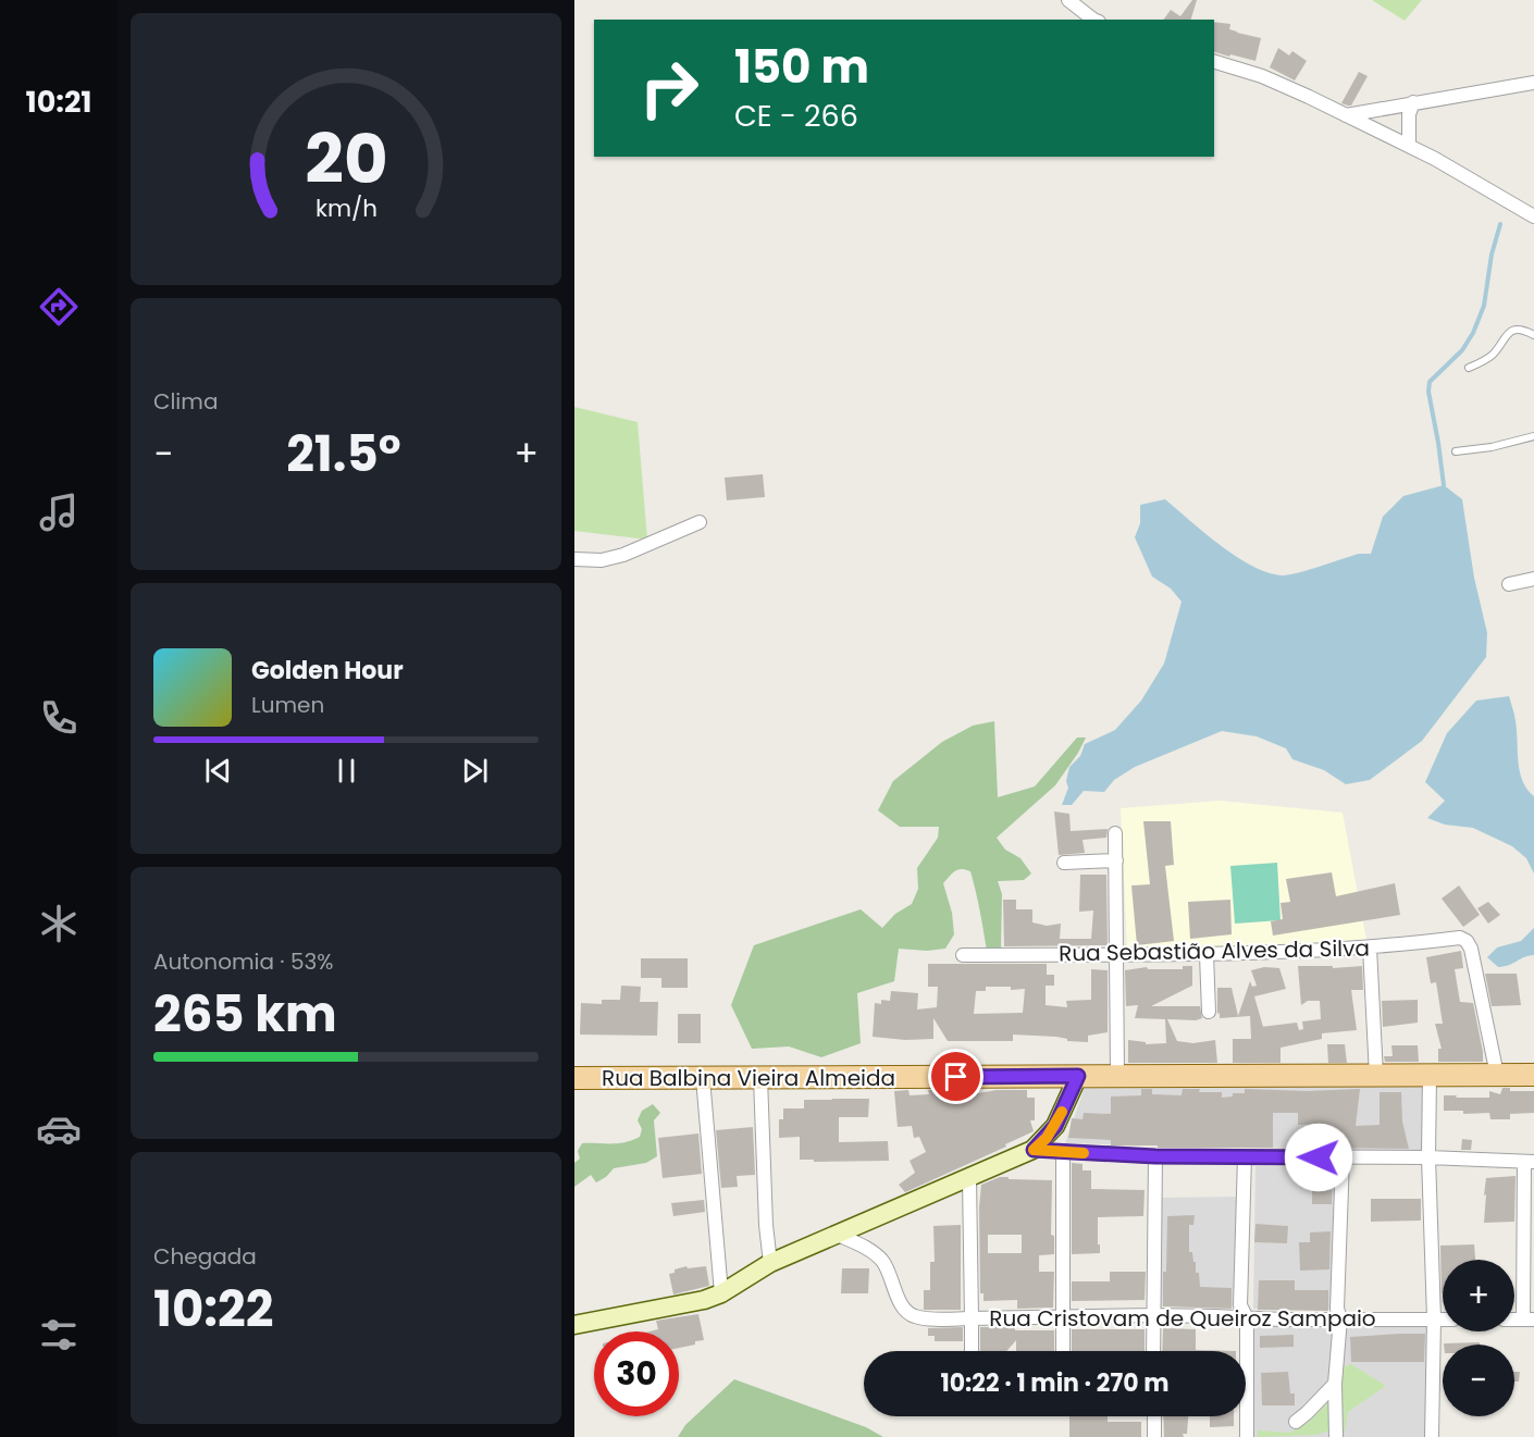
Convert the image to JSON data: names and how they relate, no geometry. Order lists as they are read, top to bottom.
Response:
{
  "streets": {
    "main road": ["Rua Balbina Vieira Almeida"],
    "street": ["Rua Sebastião Alves da Silva", "Rua Cristovam de Queiroz Sampaio"]
  },
  "crossings": [
    ["Rua Sebastião Alves da Silva", "Rua Balbina Vieira Almeida"]
  ],
  "page": {
    "tabs": "10:21",
    "turn": ["150 m", "CE - 266"],
    "tile": [
      "Clima",
      ["Autonomia · 53%", "265 km"],
      ["Chegada", "10:22"]
    ],
    "heat": ["−", "21.5°", "+"],
    "song": ["Golden Hour", "Lumen"],
    "map_buttons": ["+", "−"],
    "limit": "30",
    "trip": "10:22 · 1 min · 270 m",
    "gauge": ["20", "km/h"]
  }
}
